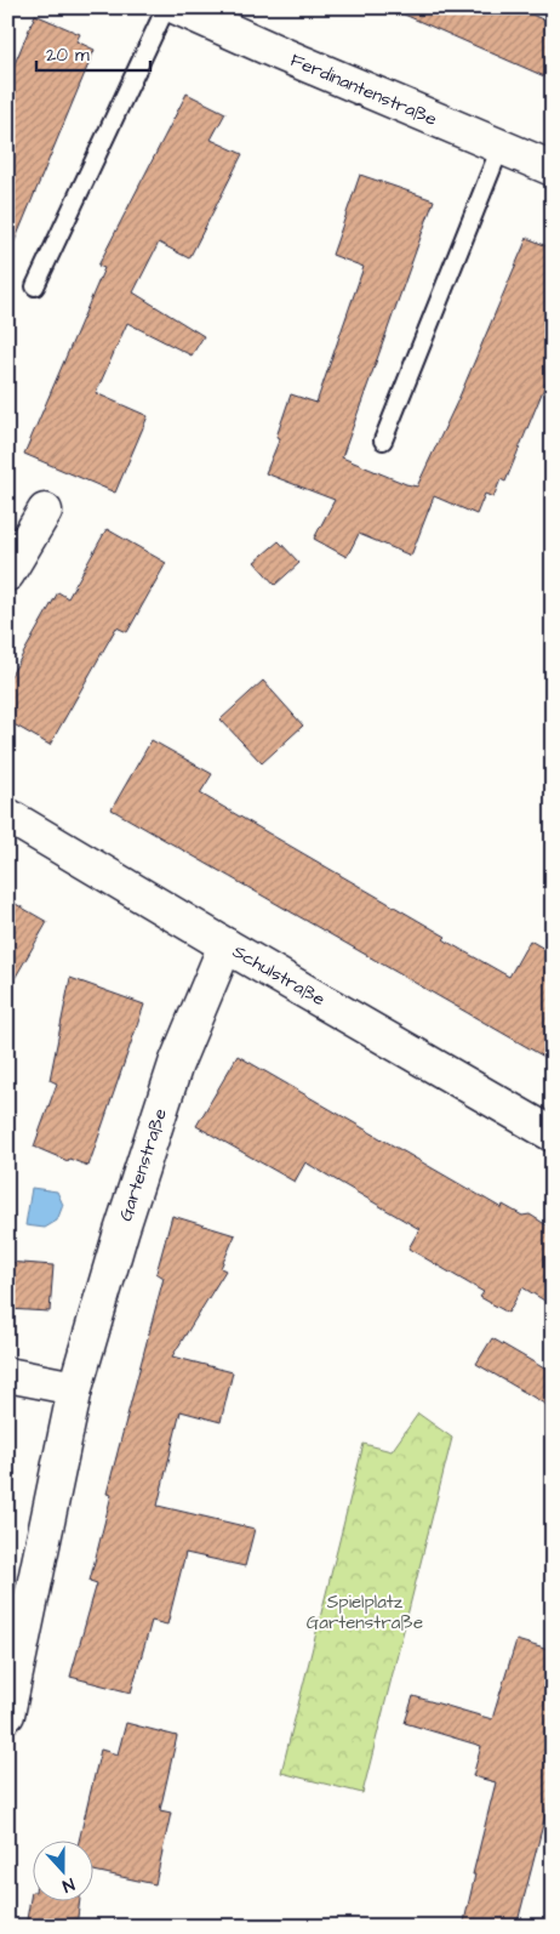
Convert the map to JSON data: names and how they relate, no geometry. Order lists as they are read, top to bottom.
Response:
{
  "streets": {
    "street": ["Ferdinantenstraße", "Schulstraße", "Gartenstraße"]
  },
  "crossings": [
    ["Schulstraße", "Gartenstraße"]
  ],
  "parks": ["Spielplatz Gartenstraße"],
  "scale_bar": "20 m",
  "north": "bottom"
}
